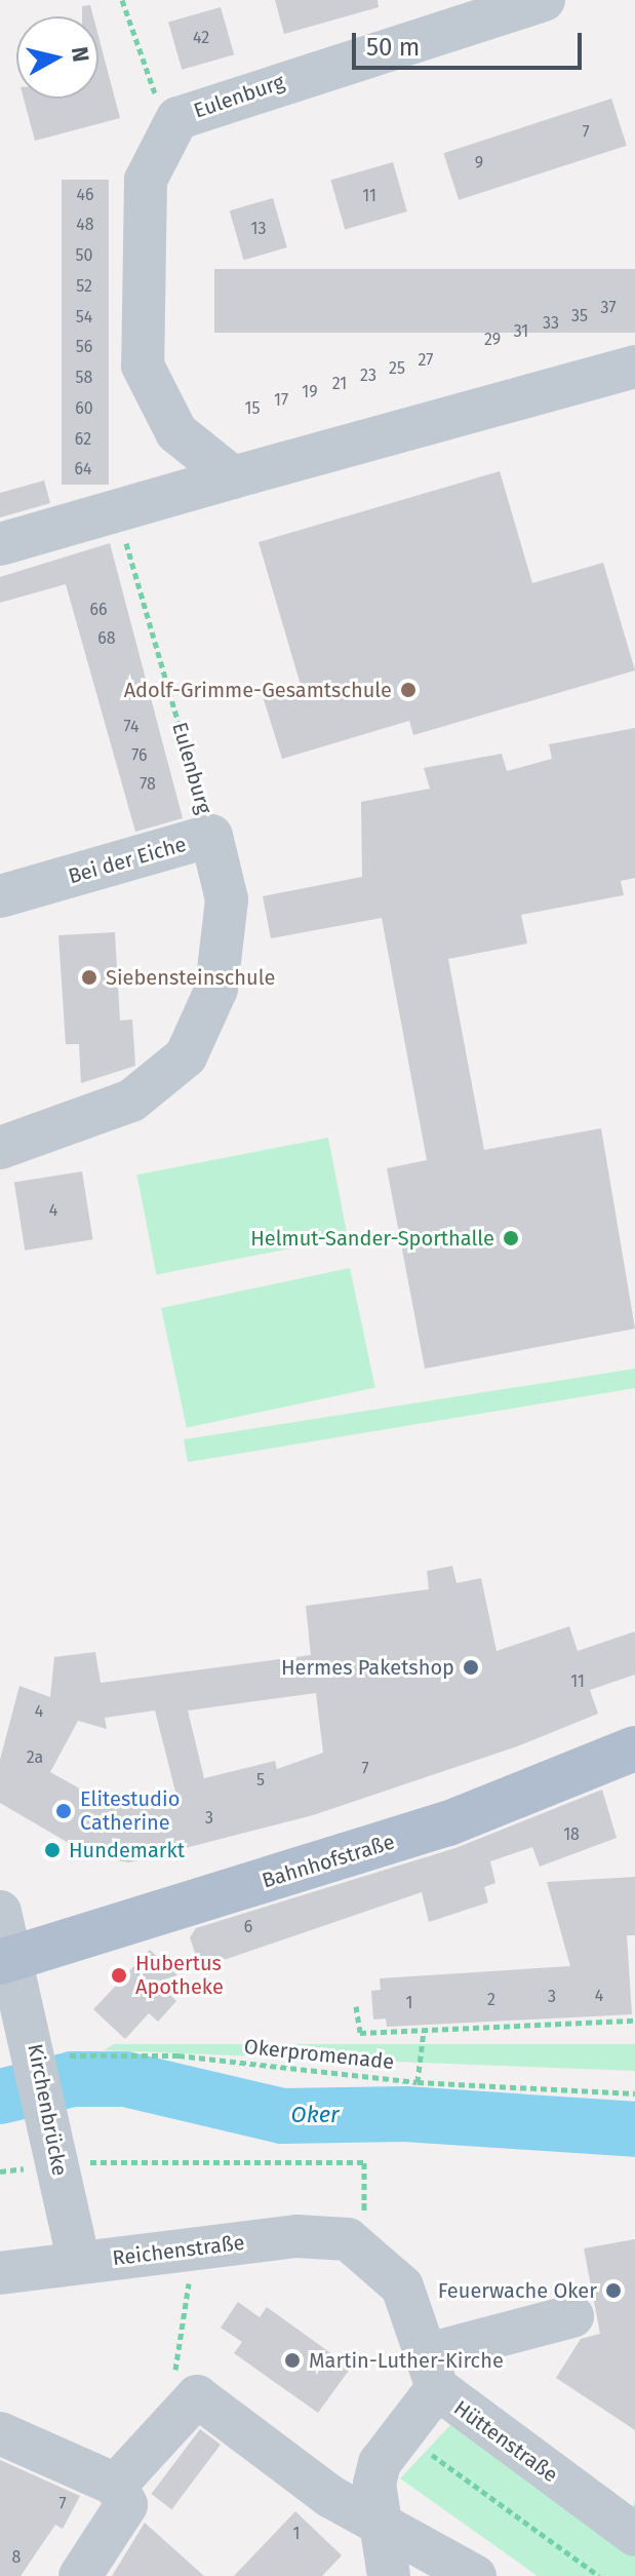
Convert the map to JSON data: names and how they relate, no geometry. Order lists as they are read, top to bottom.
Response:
{
  "streets": {
    "main road": ["Bahnhofstraße"],
    "street": [
      "Eulenburg",
      "Bei der Eiche",
      "Kirchenbrücke",
      "Reichenstraße",
      "Hüttenstraße"
    ],
    "path": ["Okerpromenade"]
  },
  "crossings": [
    ["Eulenburg", "Bei der Eiche"],
    ["Bahnhofstraße", "Kirchenbrücke"],
    ["Okerpromenade", "Kirchenbrücke"],
    ["Kirchenbrücke", "Reichenstraße"]
  ],
  "water": ["Oker"],
  "places": [
    "Adolf-Grimme-Gesamtschule",
    "Siebensteinschule",
    "Helmut-Sander-Sporthalle",
    "Hermes Paketshop",
    "Elitestudio Catherine",
    "Hundemarkt",
    "Hubertus Apotheke",
    "Feuerwache Oker",
    "Martin-Luther-Kirche"
  ],
  "house_numbers": [
    "42",
    "7",
    "9",
    "46",
    "11",
    "48",
    "13",
    "50",
    "52",
    "37",
    "35",
    "54",
    "33",
    "31",
    "29",
    "56",
    "27",
    "25",
    "23",
    "58",
    "21",
    "19",
    "17",
    "60",
    "15",
    "62",
    "64",
    "66",
    "68",
    "74",
    "76",
    "78",
    "4",
    "11",
    "4",
    "2a",
    "7",
    "5",
    "3",
    "18",
    "6",
    "4",
    "3",
    "2",
    "1",
    "7",
    "1",
    "8"
  ],
  "scale_bar": "50 m",
  "north": "right"
}
